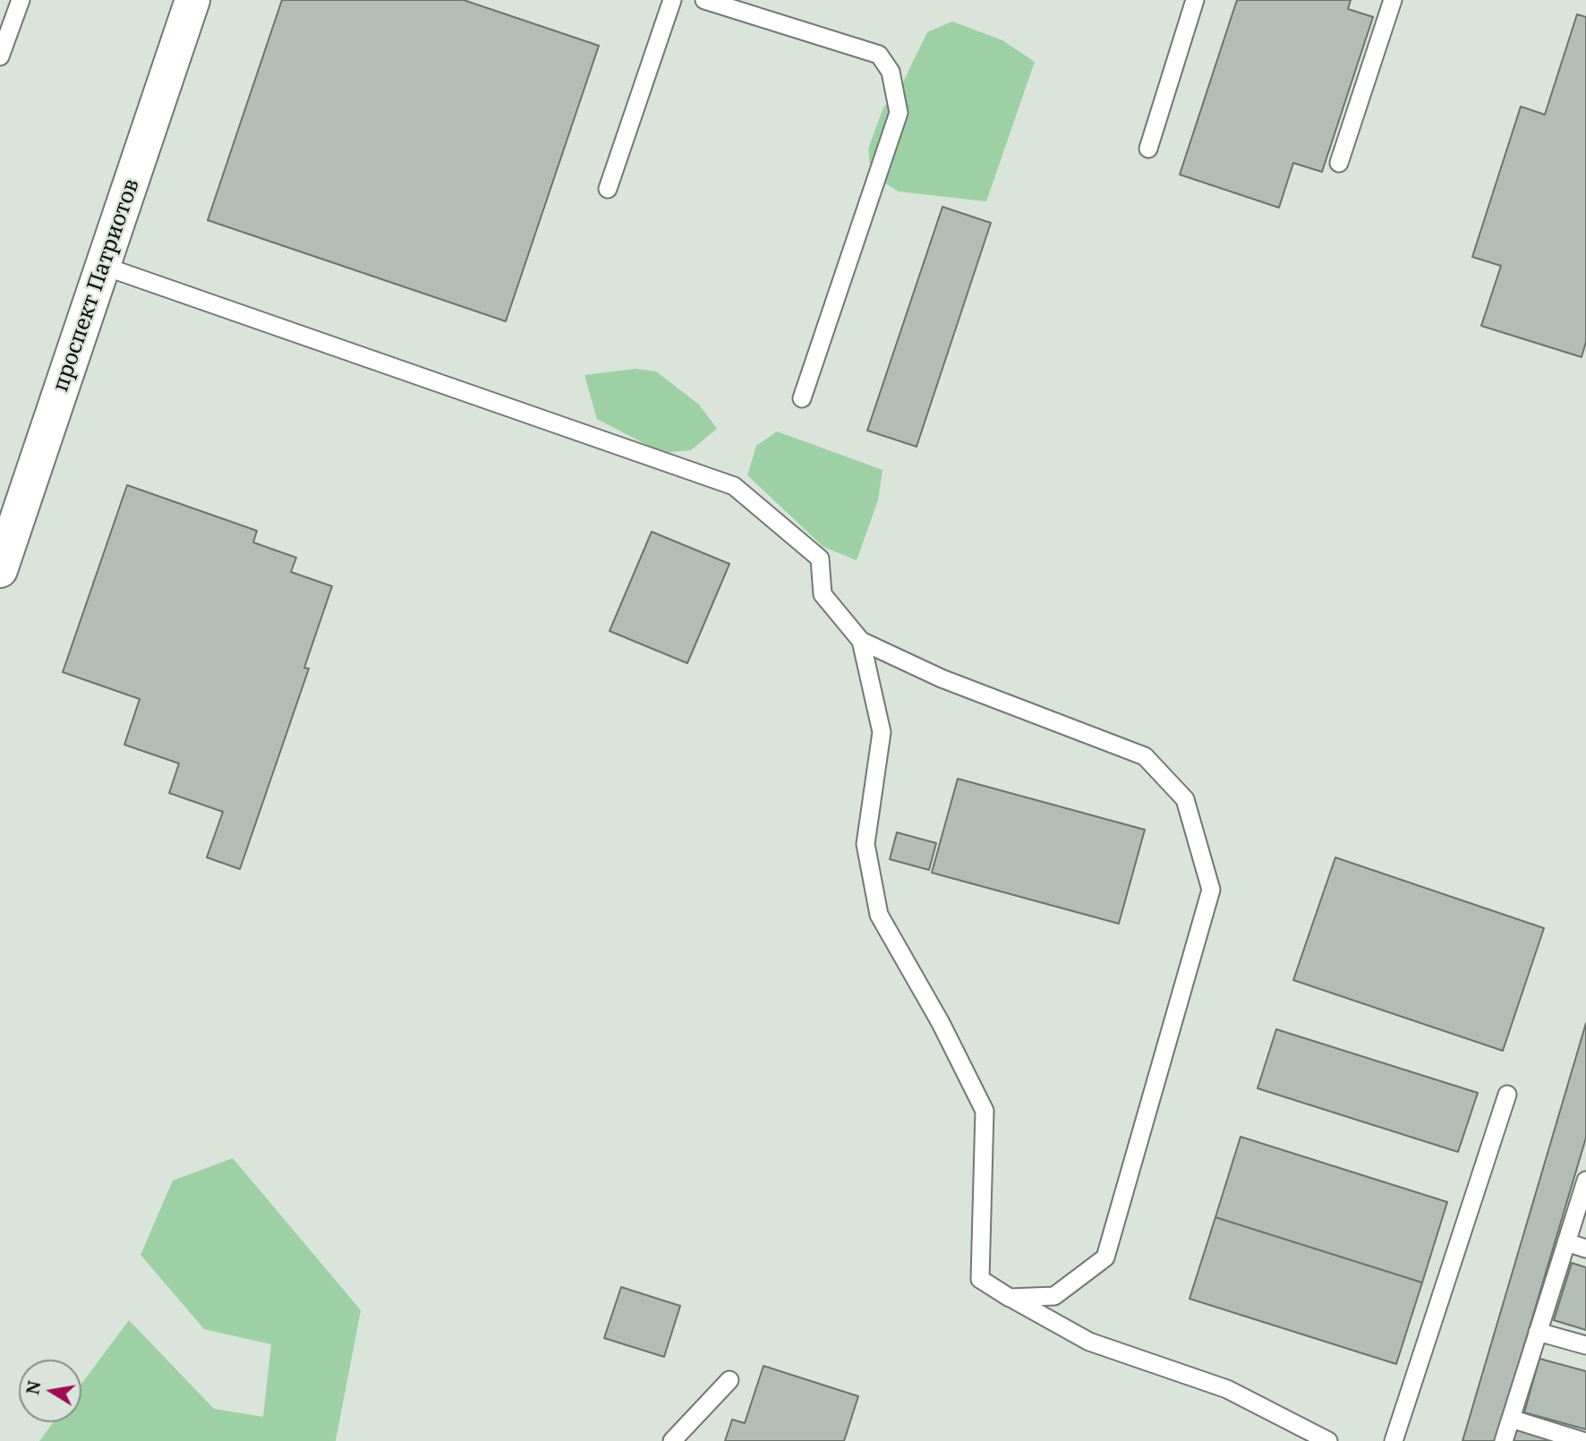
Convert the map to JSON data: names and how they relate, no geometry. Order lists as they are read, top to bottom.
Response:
{
  "streets": {
    "street": ["проспект Патриотов"]
  },
  "north": "left"
}
